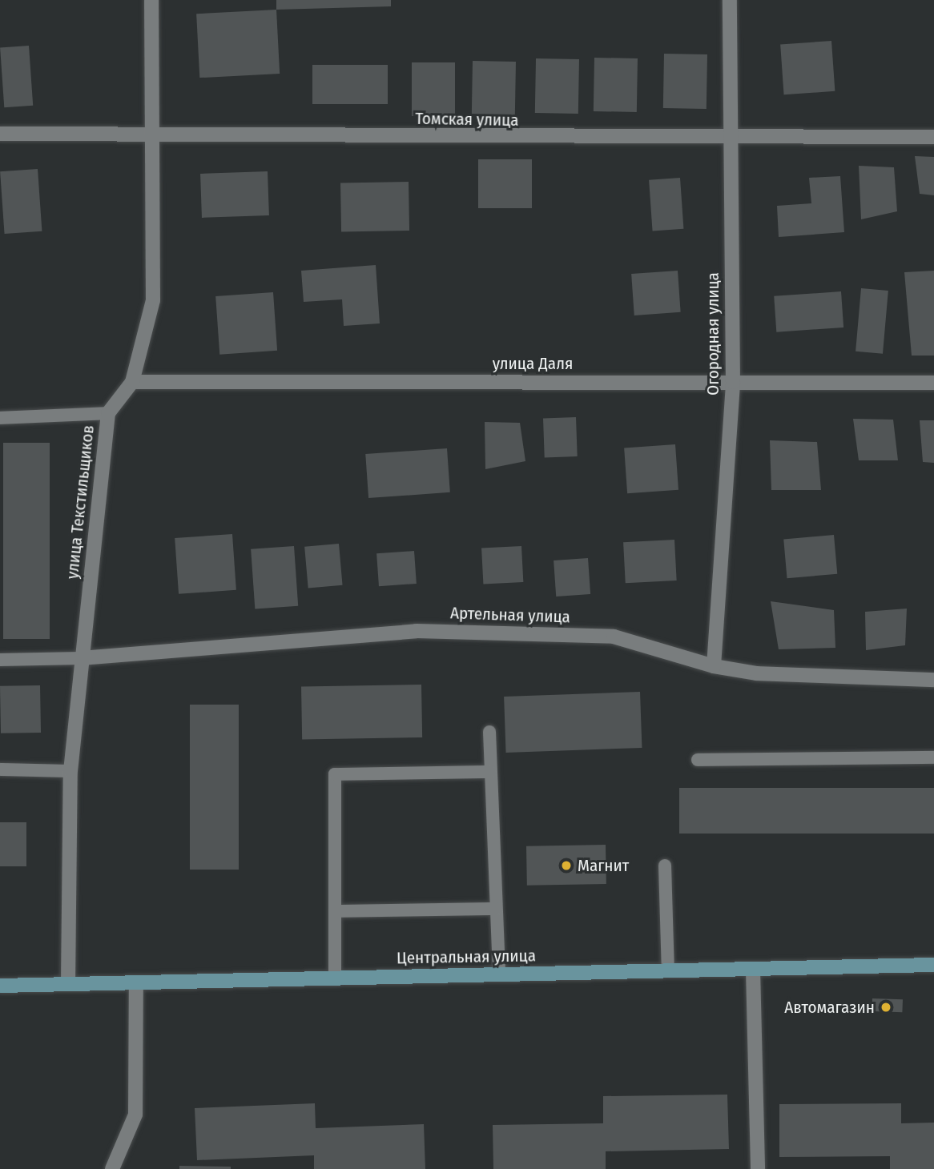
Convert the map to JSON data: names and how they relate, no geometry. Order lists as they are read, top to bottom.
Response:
{
  "streets": {
    "street": [
      "Томская улица",
      "Огородная улица",
      "улица Даля",
      "улица Текстильщиков",
      "Артельная улица",
      "Центральная улица"
    ]
  },
  "crossings": [
    ["Томская улица", "Огородная улица"],
    ["Томская улица", "улица Текстильщиков"],
    ["Огородная улица", "улица Даля"],
    ["Огородная улица", "Артельная улица"],
    ["улица Даля", "улица Текстильщиков"],
    ["улица Текстильщиков", "Артельная улица"],
    ["улица Текстильщиков", "Центральная улица"]
  ],
  "places": ["Магнит", "Автомагазин"]
}
